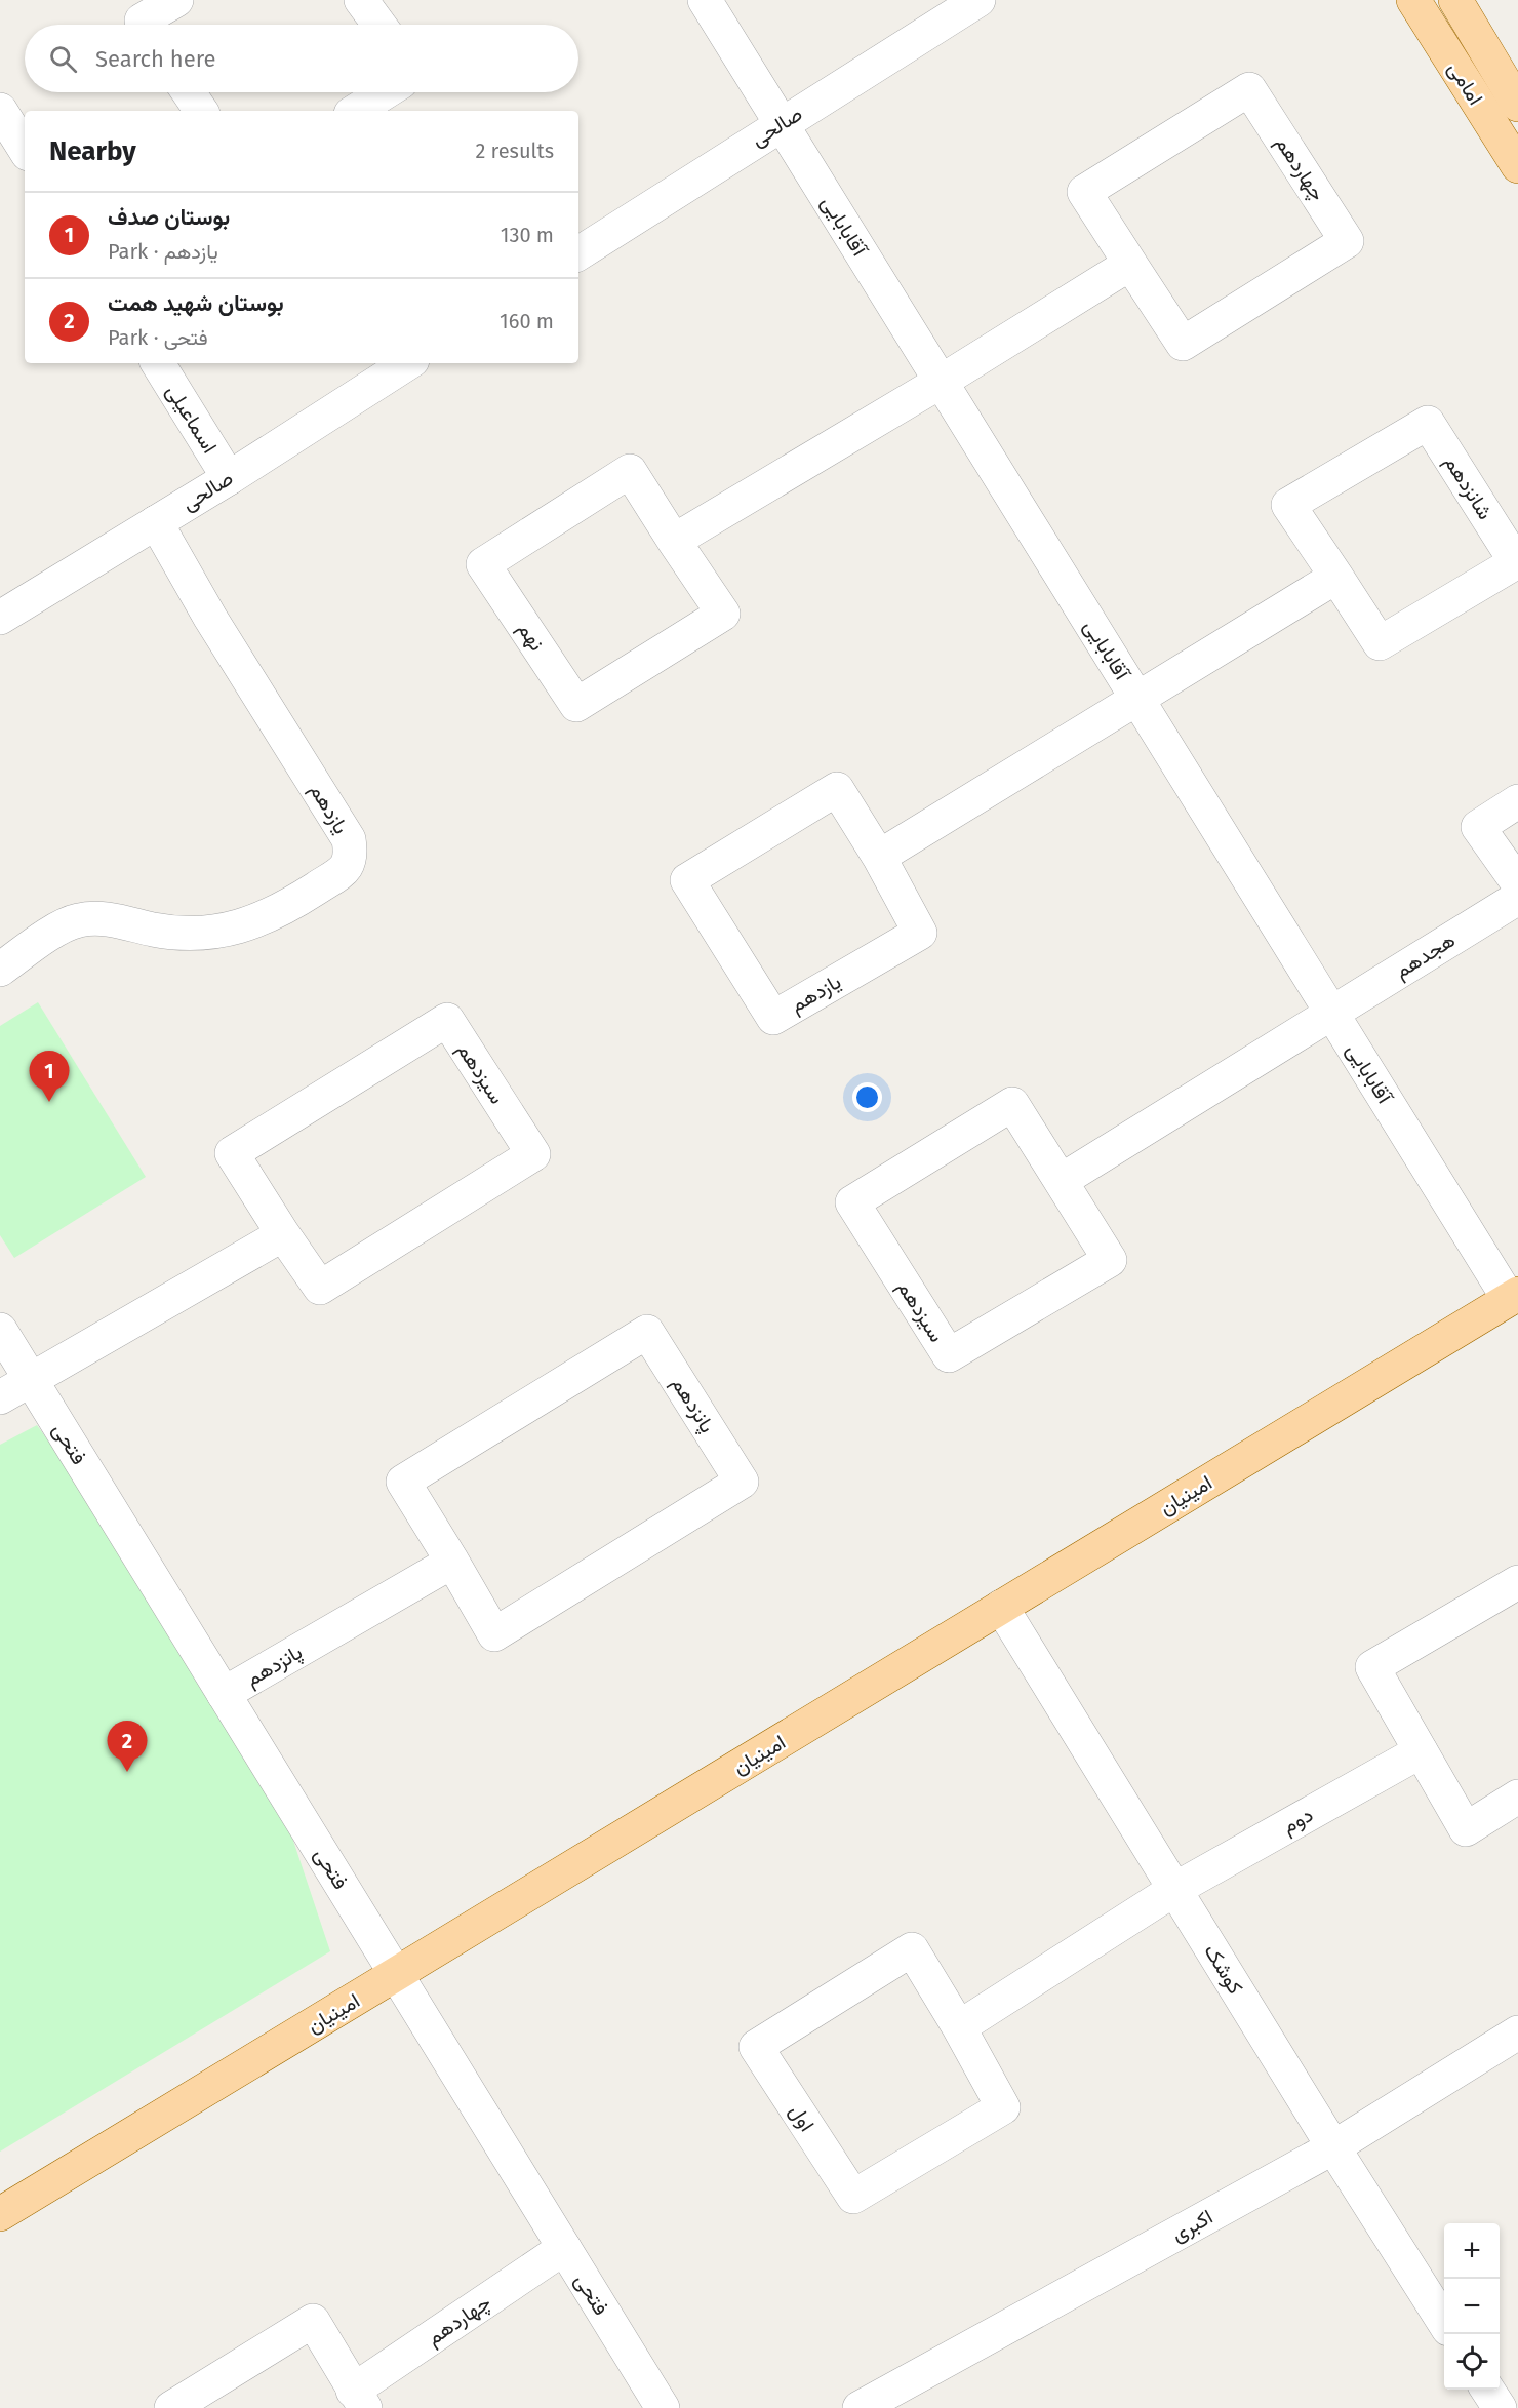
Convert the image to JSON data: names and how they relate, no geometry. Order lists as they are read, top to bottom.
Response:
{
  "streets": {
    "main road": ["امامی", "امینیان"],
    "street": [
      "صالحی",
      "چهاردهم",
      "آقابابایی",
      "اسماعیلی",
      "شانزدهم",
      "نهم",
      "یازدهم",
      "هجدهم",
      "سیزدهم",
      "پانزدهم",
      "فتحی",
      "دوم",
      "کوشک",
      "اول",
      "اکبری"
    ]
  },
  "crossings": [
    ["صالحی", "آقابابایی"],
    ["صالحی", "اسماعیلی"],
    ["صالحی", "یازدهم"],
    ["چهاردهم", "فتحی"],
    ["آقابابایی", "هجدهم"],
    ["آقابابایی", "امینیان"],
    ["پانزدهم", "فتحی"],
    ["فتحی", "امینیان"],
    ["امینیان", "کوشک"],
    ["دوم", "کوشک"],
    ["کوشک", "اکبری"]
  ],
  "page": {
    "search": "Search here",
    "heading": ["Nearby", "2 results"],
    "list": [
      {
        "mark": "1",
        "name": "بوستان صدف",
        "note": "Park · یازدهم",
        "value": "130 m"
      },
      {
        "mark": "2",
        "name": "بوستان شهید همت",
        "note": "Park · فتحی",
        "value": "160 m"
      }
    ],
    "pins": ["1", "2"],
    "map_buttons": ["+", "−"]
  }
}
